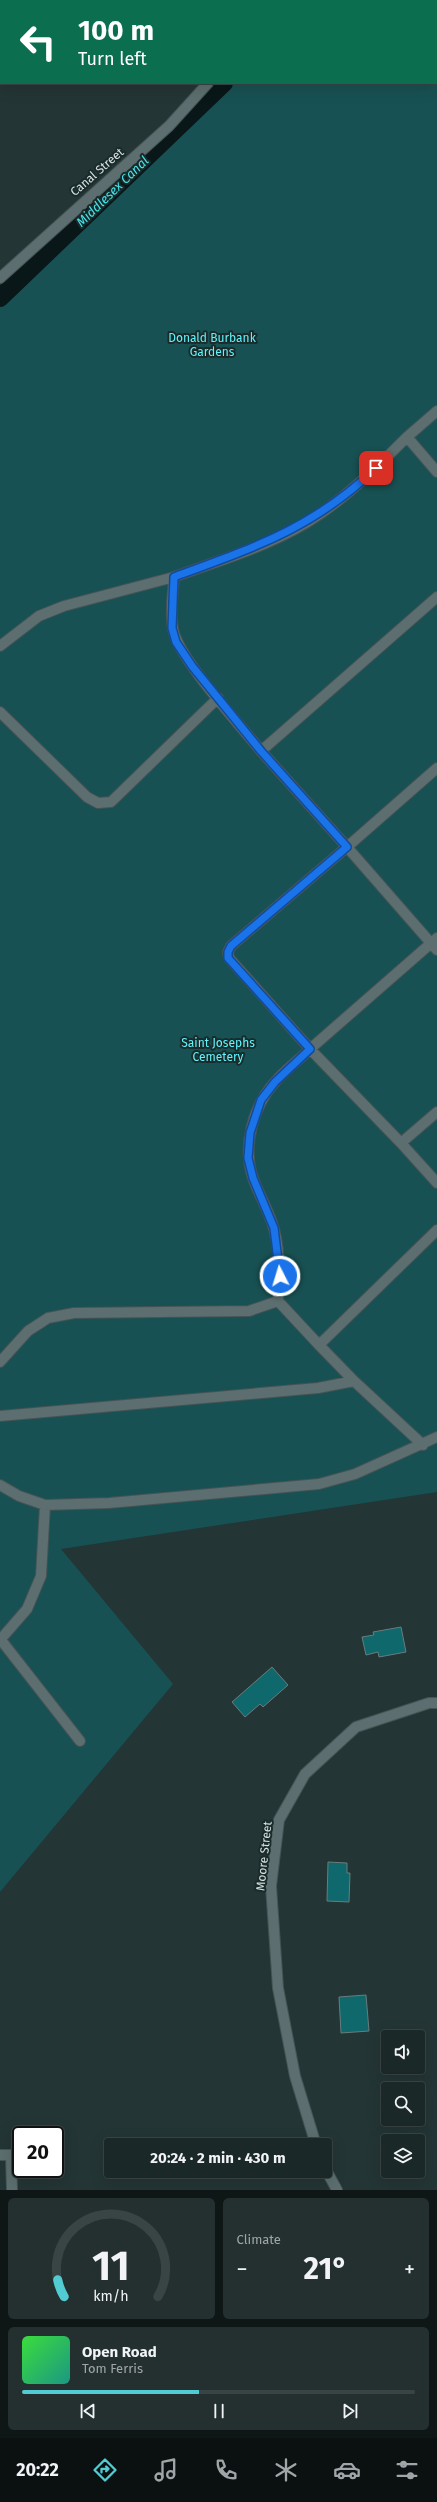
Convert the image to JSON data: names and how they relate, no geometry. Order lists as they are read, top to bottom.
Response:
{
  "streets": {
    "street": ["Canal Street", "Moore Street"]
  },
  "water": ["Middlesex Canal"],
  "parks": ["Donald Burbank Gardens", "Saint Josephs Cemetery"],
  "page": {
    "turn": ["100 m", "Turn left"],
    "limit": "20",
    "trip": "20:24 · 2 min · 430 m",
    "tile": "Climate",
    "heat": ["−", "21°", "+"],
    "song": ["Open Road", "Tom Ferris"],
    "tabs": "20:22",
    "gauge": ["11", "km/h"]
  }
}
